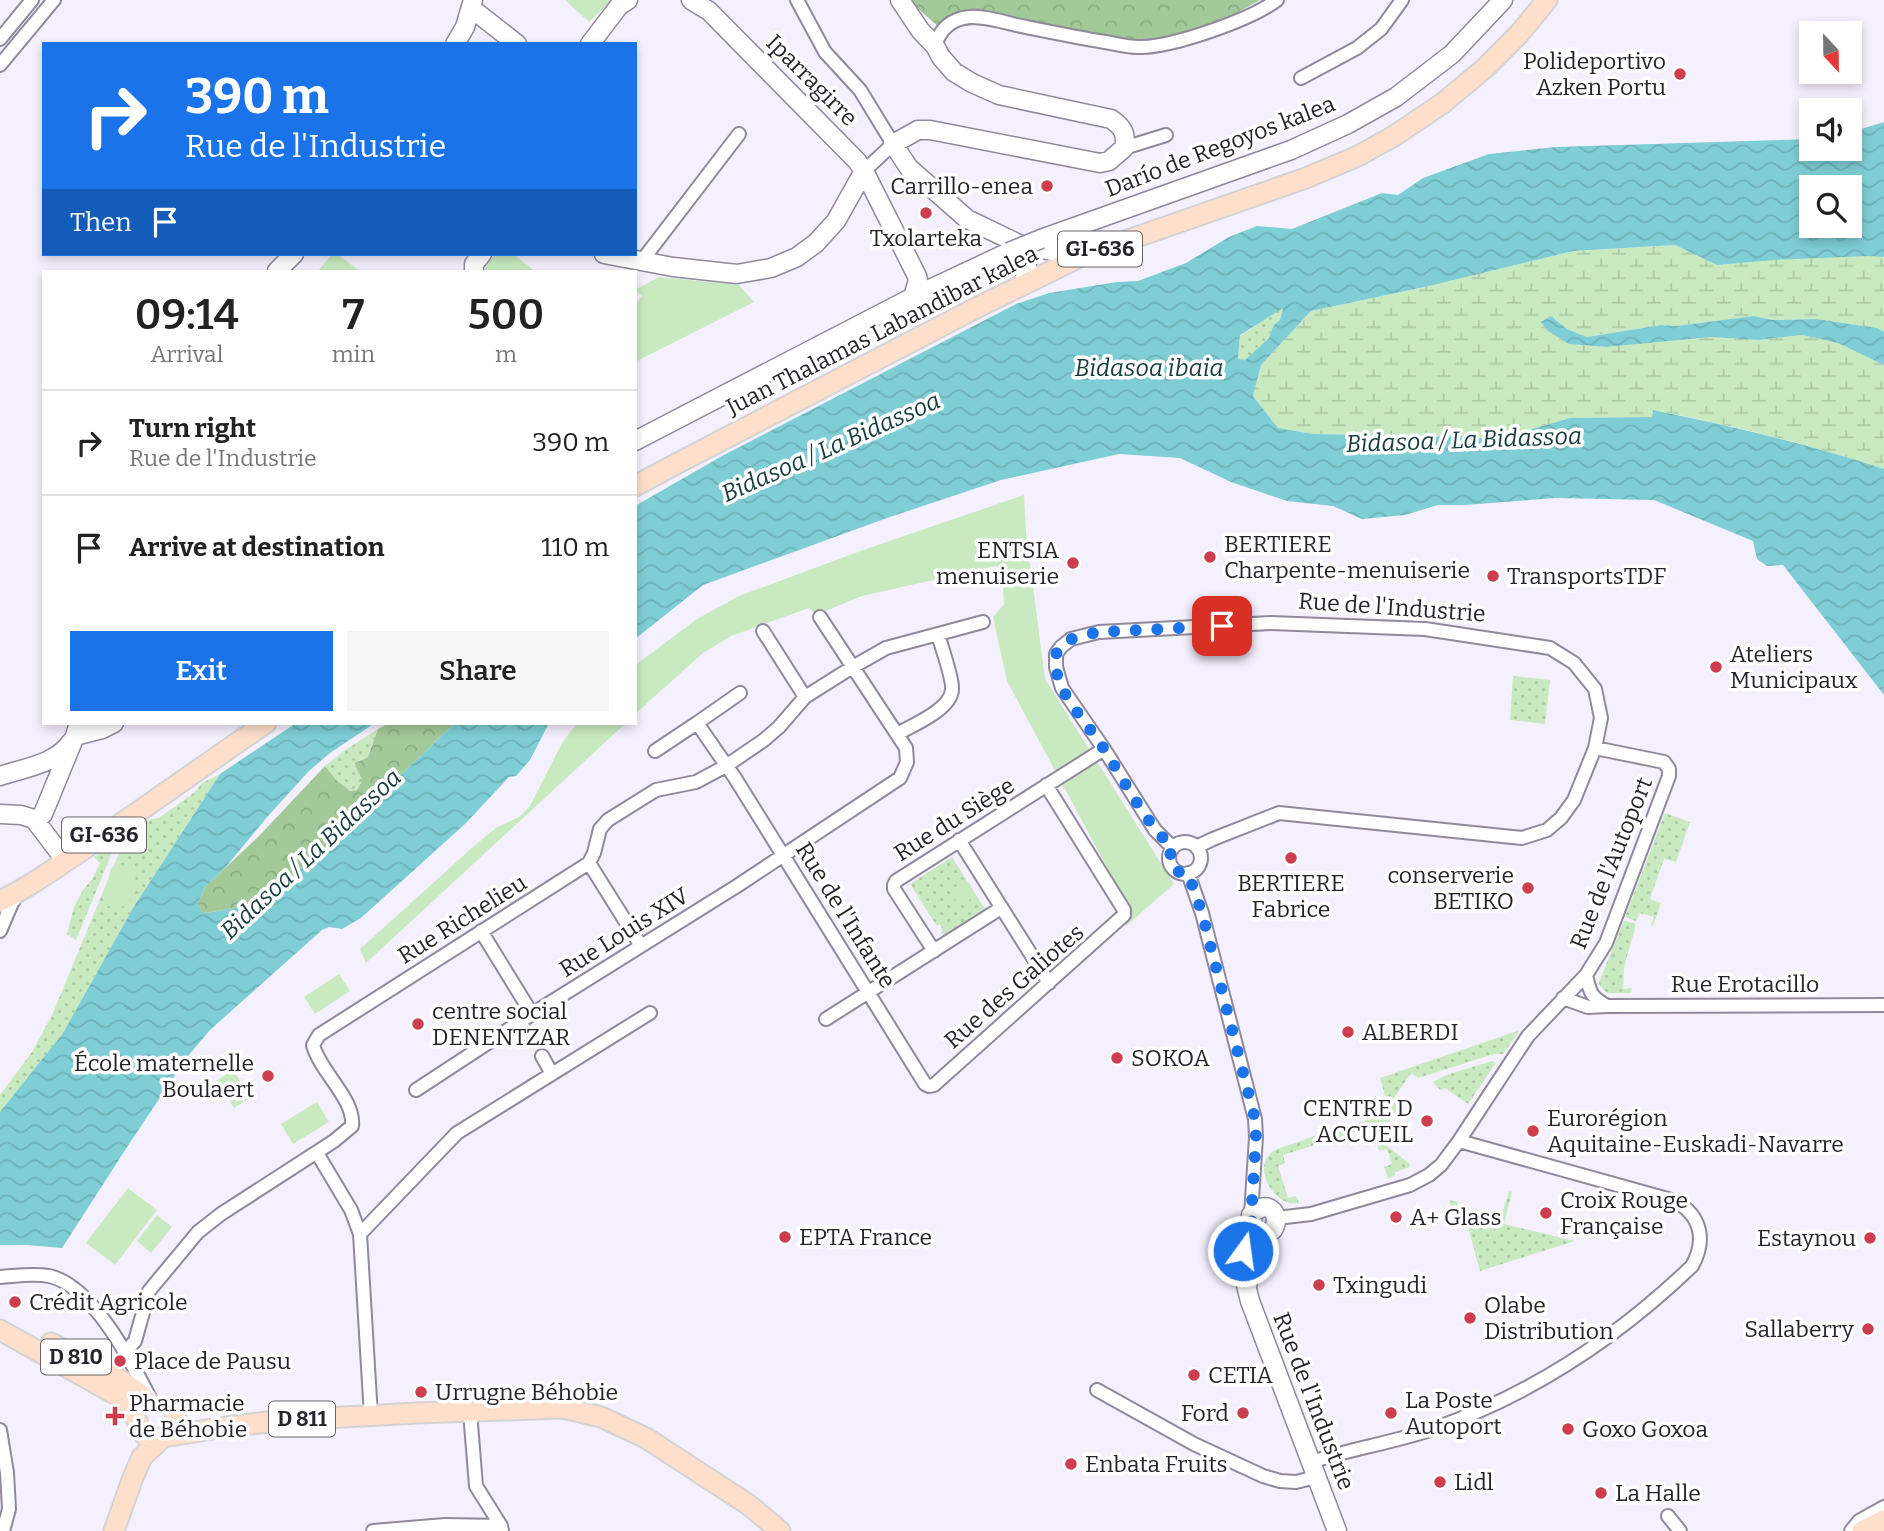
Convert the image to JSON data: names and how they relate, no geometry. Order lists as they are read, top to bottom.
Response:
{
  "streets": {
    "main road": [
      "GI-636",
      "Juan Thalamas Labandibar kalea",
      "D 810",
      "D 811"
    ],
    "street": [
      "Iparragirre",
      "Darío de Regoyos kalea",
      "Rue de l'Industrie",
      "Rue du Siège",
      "Rue de l'Autoport",
      "Rue de l'Infante",
      "Rue Richelieu",
      "Rue Louis XIV",
      "Rue Erotacillo",
      "Rue des Galiotes"
    ]
  },
  "crossings": [
    ["Rue de l'Industrie", "Rue du Siège"],
    ["Rue de l'Industrie", "Rue de l'Autoport"],
    ["Rue du Siège", "Rue des Galiotes"],
    ["Rue de l'Autoport", "Rue Erotacillo"],
    ["Rue de l'Infante", "Rue Louis XIV"],
    ["Rue de l'Infante", "Rue des Galiotes"],
    ["D 810", "D 811"]
  ],
  "water": ["Bidasoa ibaia", "Bidasoa / La Bidassoa"],
  "places": {
    "other": [
      "Polideportivo Azken Portu",
      "Carrillo-enea",
      "Txolarteka",
      "BERTIERE Charpente-menuiserie",
      "ENTSIA menuiserie",
      "TransportsTDF",
      "Ateliers Municipaux",
      "BERTIERE Fabrice",
      "conserverie BETIKO",
      "centre social DENENTZAR",
      "ALBERDI",
      "SOKOA",
      "École maternelle Boulaert",
      "CENTRE D ACCUEIL",
      "Eurorégion Aquitaine-Euskadi-Navarre",
      "Croix Rouge Française",
      "A+ Glass",
      "EPTA France",
      "Estaynou",
      "Txingudi",
      "Crédit Agricole",
      "Olabe Distribution",
      "Sallaberry",
      "Place de Pausu",
      "CETIA",
      "Urrugne Béhobie",
      "Ford",
      "La Poste Autoport",
      "Goxo Goxoa",
      "Enbata Fruits",
      "Lidl",
      "La Halle"
    ],
    "health": ["Pharmacie de Béhobie"]
  },
  "north": "bottom",
  "page": {
    "turn": ["390 m", "Rue de l'Industrie"],
    "then": "Then",
    "eta": [
      "09:14",
      "Arrival",
      "7",
      "min",
      "500",
      "m"
    ],
    "list": [
      {
        "name": "Turn right",
        "note": "Rue de l'Industrie",
        "value": "390 m"
      },
      {
        "name": "Arrive at destination",
        "value": "110 m"
      }
    ],
    "buttons": ["Exit", "Share"]
  }
}
